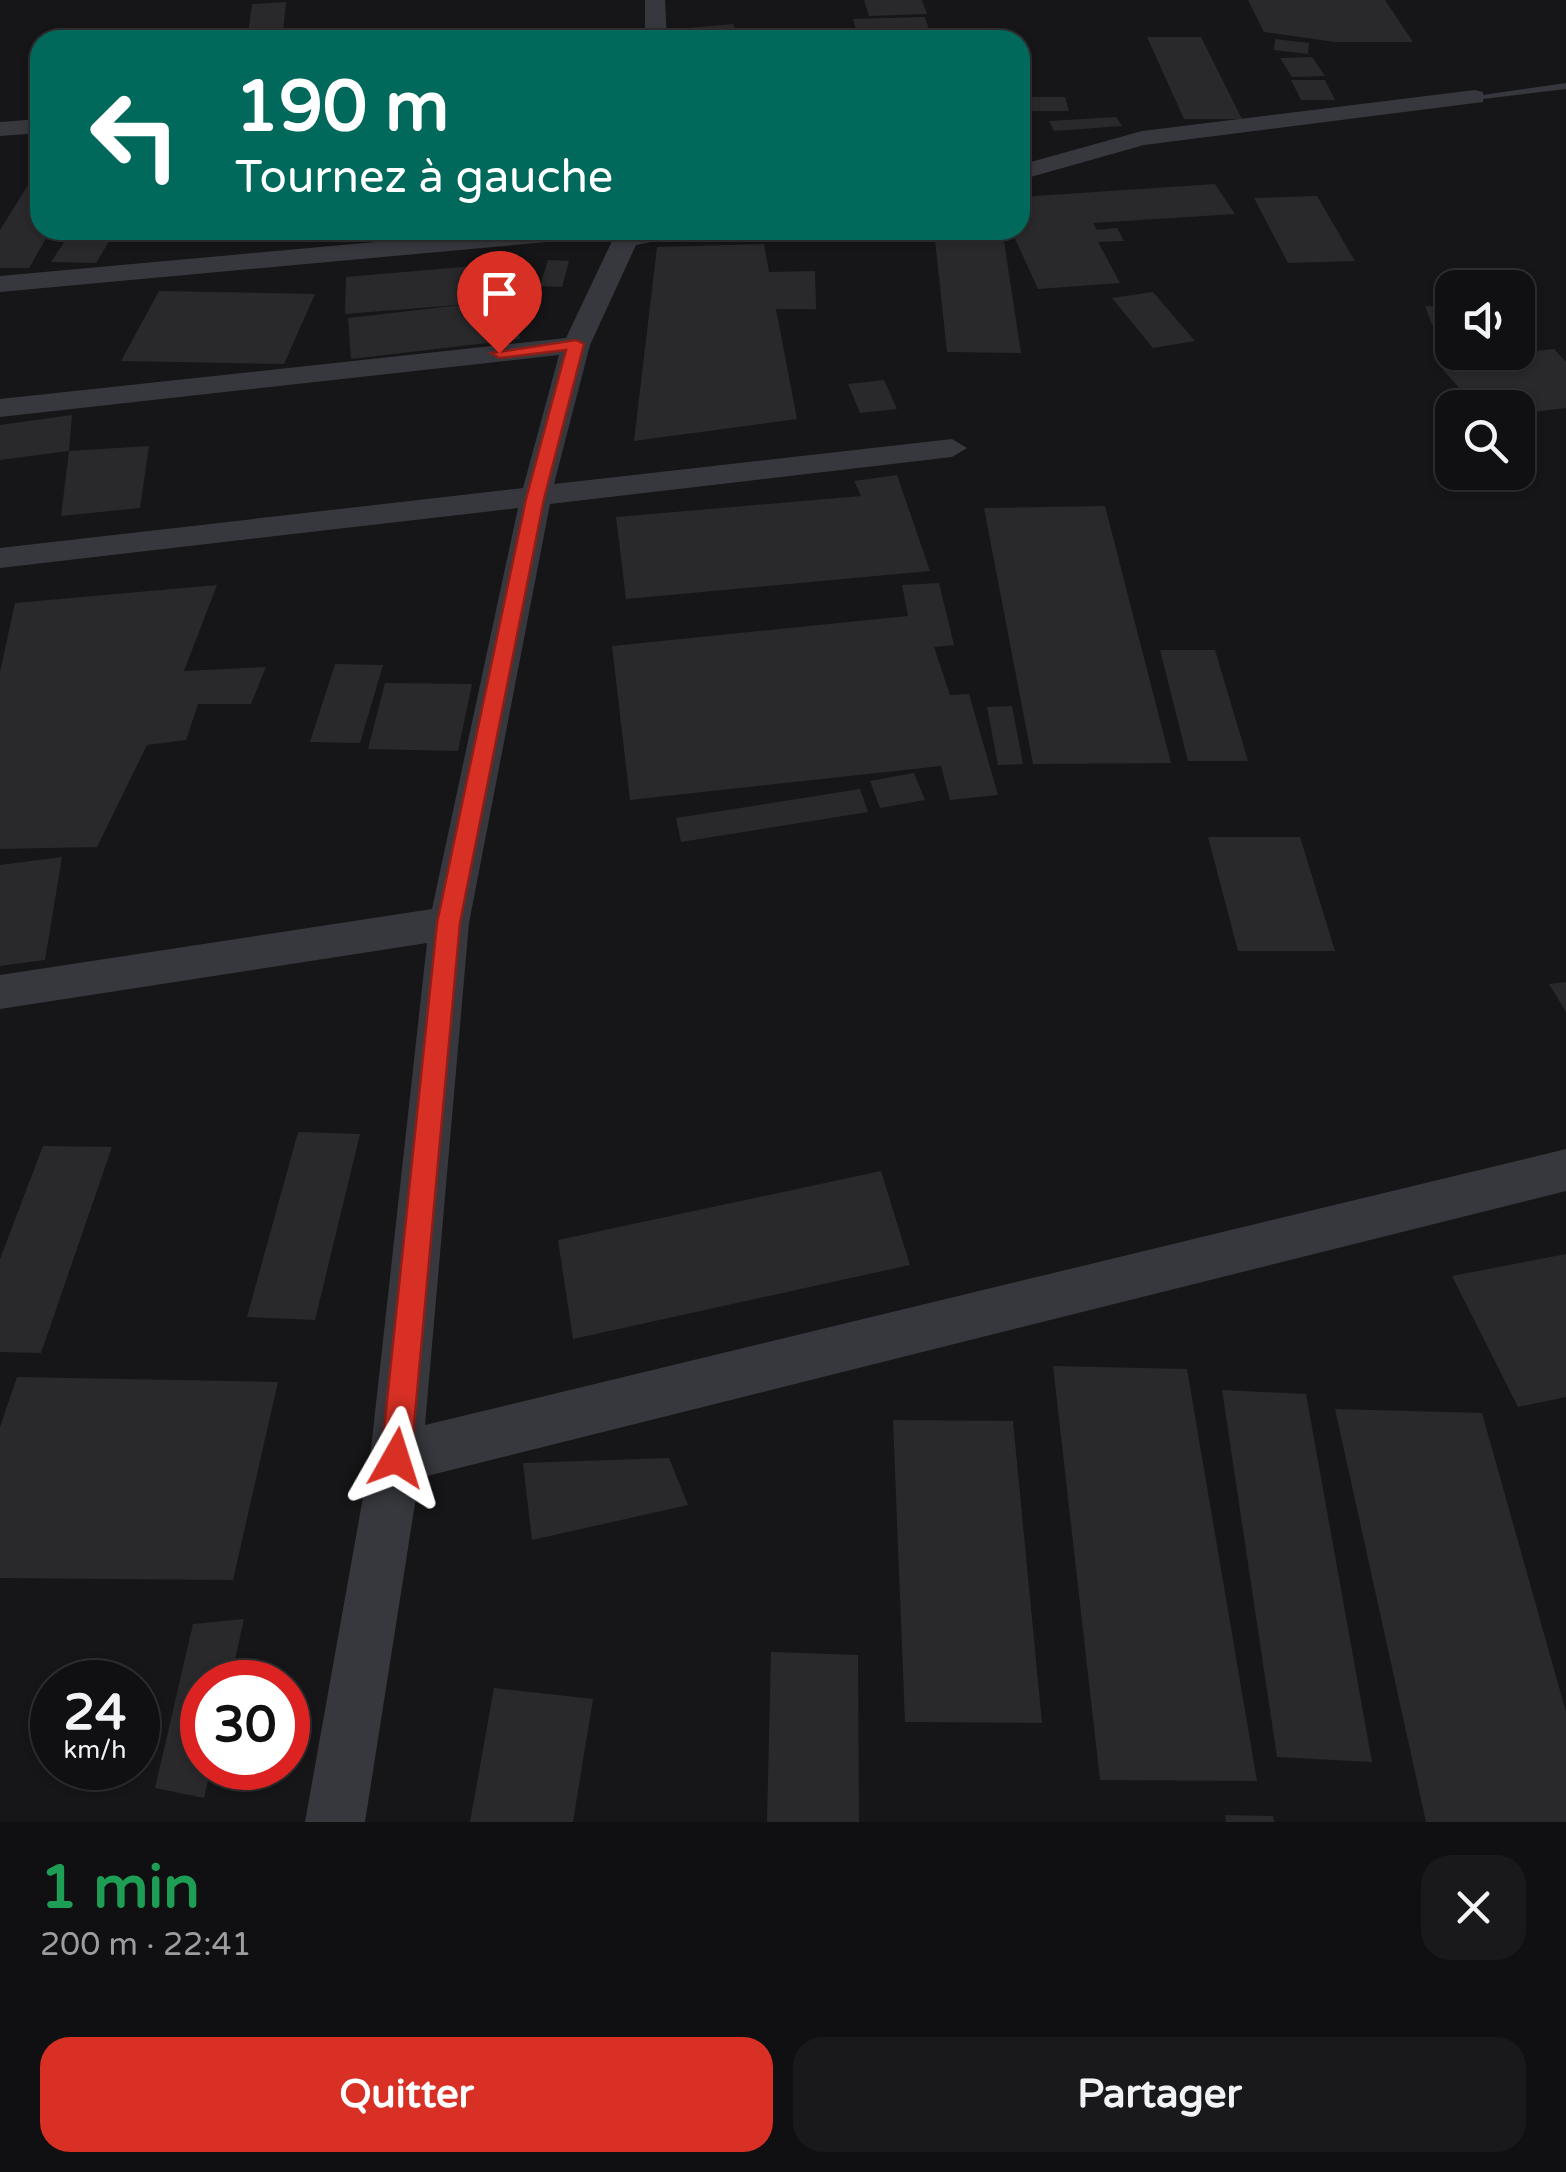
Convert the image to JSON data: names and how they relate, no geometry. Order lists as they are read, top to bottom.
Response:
{
  "page": {
    "turn": ["190 m", "Tournez à gauche"],
    "speed": "24 km/h",
    "limit": "30",
    "heading": ["1 min", "200 m · 22:41"],
    "buttons": ["Quitter", "Partager"]
  }
}
